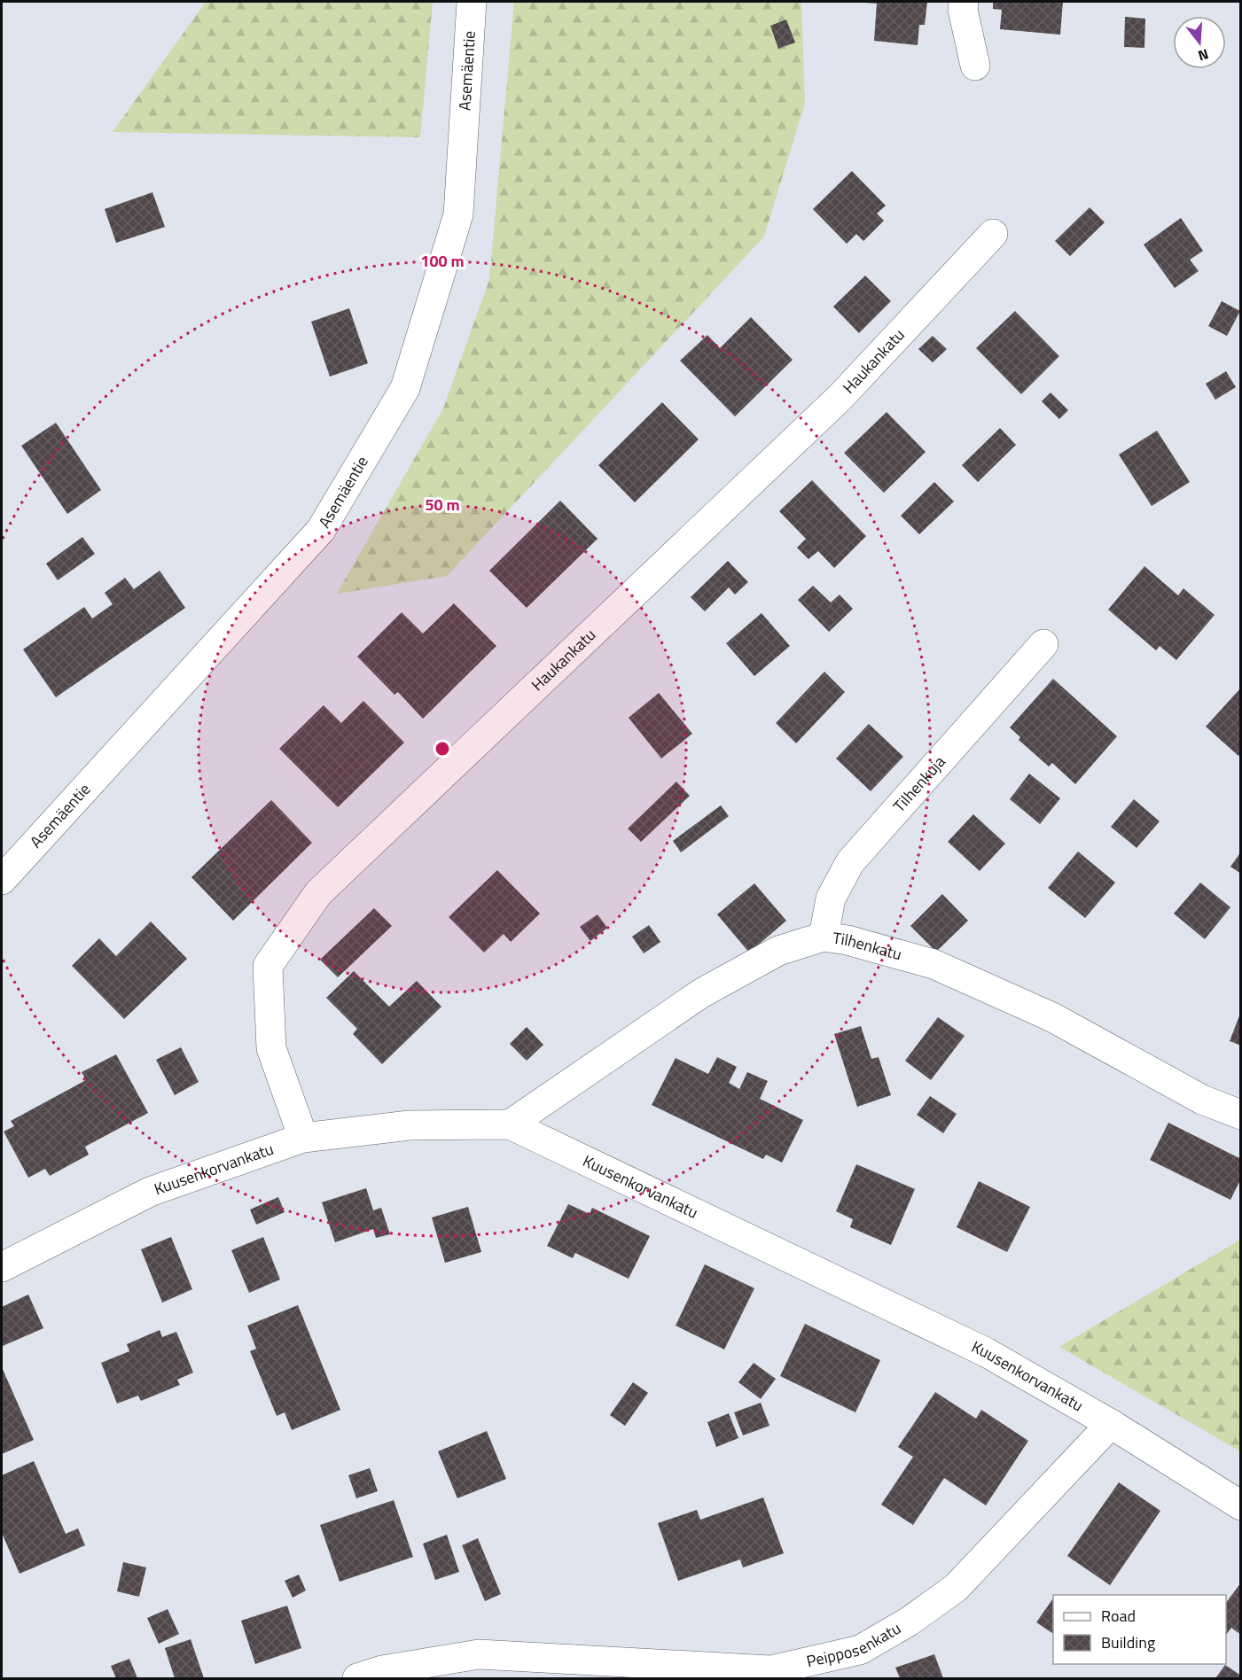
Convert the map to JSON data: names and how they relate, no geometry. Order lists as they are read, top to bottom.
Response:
{
  "streets": {
    "street": [
      "Asemäentie",
      "Haukankatu",
      "Tilhenkuja",
      "Tilhenkatu",
      "Kuusenkorvankatu",
      "Peipposenkatu"
    ]
  },
  "crossings": [
    ["Haukankatu", "Kuusenkorvankatu"],
    ["Tilhenkuja", "Tilhenkatu"],
    ["Tilhenkatu", "Kuusenkorvankatu"],
    ["Kuusenkorvankatu", "Peipposenkatu"]
  ],
  "legend": ["Road", "Building"],
  "north": "bottom",
  "rings": ["100 m", "50 m"]
}
